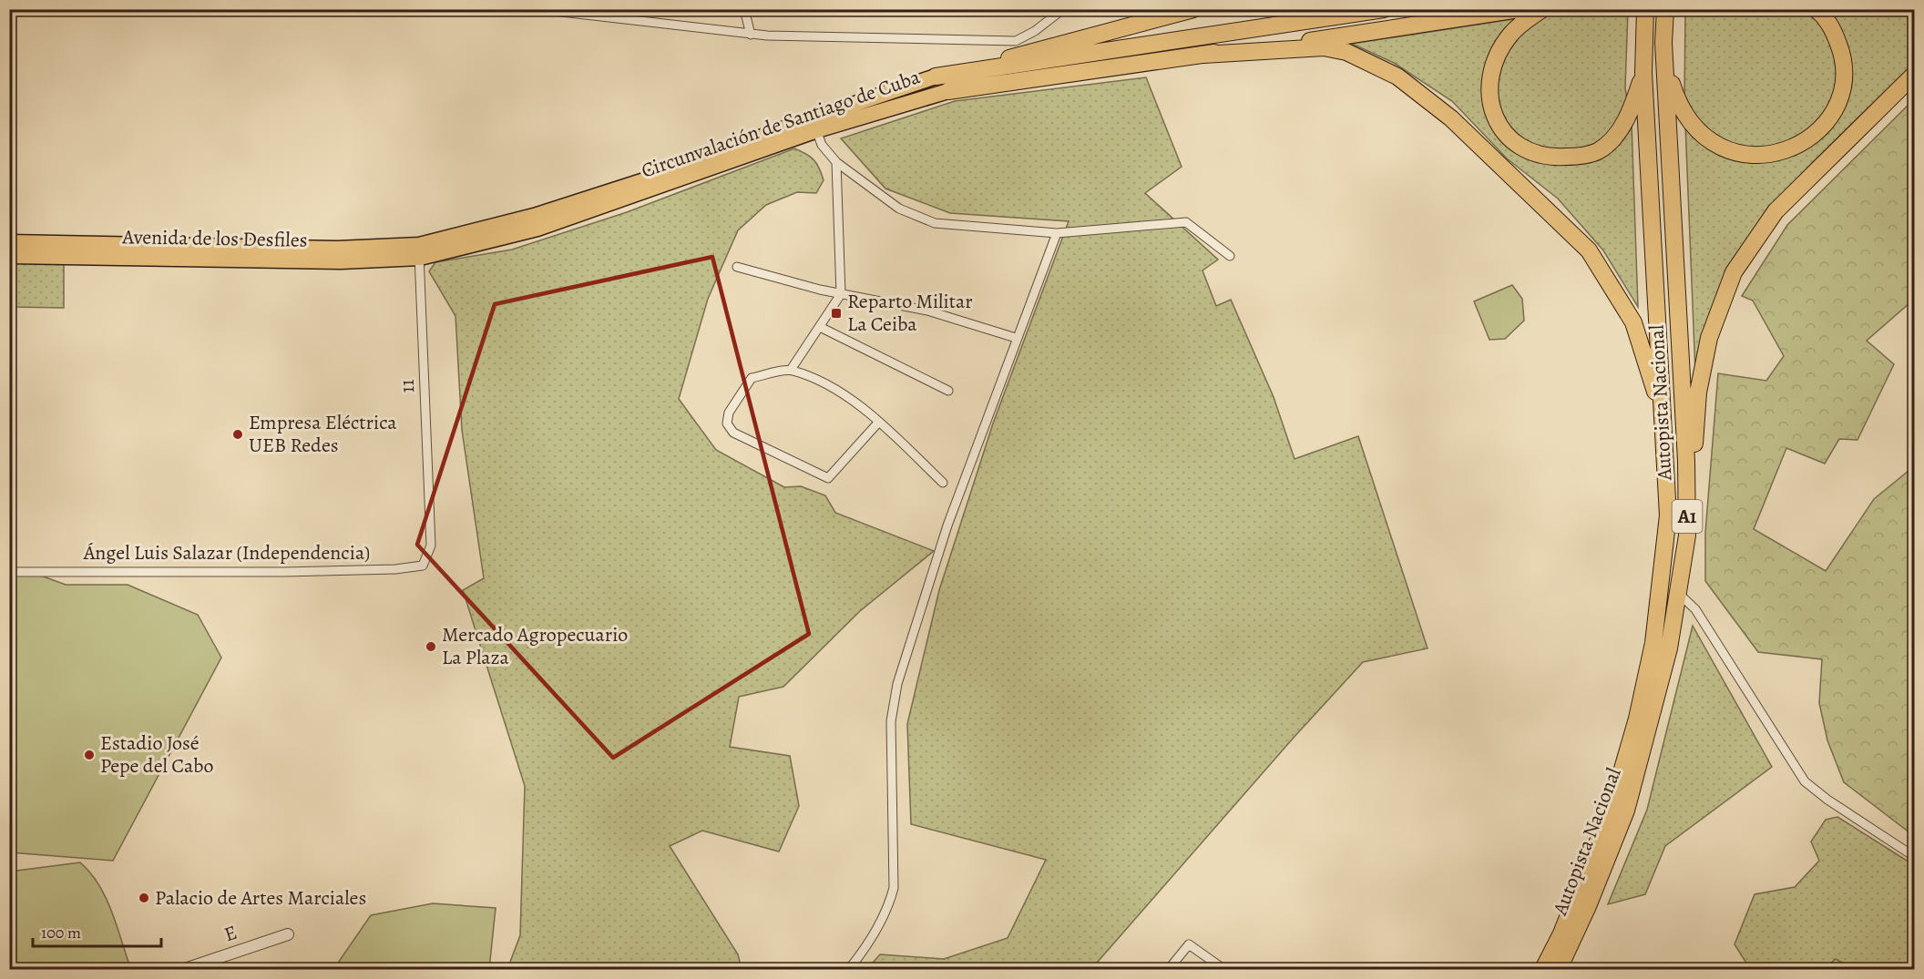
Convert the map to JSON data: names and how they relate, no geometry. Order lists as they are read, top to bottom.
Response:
{
  "streets": {
    "highway": [
      "Circunvalación de Santiago de Cuba",
      "Avenida de los Desfiles",
      "Autopista Nacional",
      "A1"
    ],
    "street": ["11", "Ángel Luis Salazar (Independencia)", "E"]
  },
  "crossings": [
    ["Circunvalación de Santiago de Cuba", "Avenida de los Desfiles"],
    ["Circunvalación de Santiago de Cuba", "11"],
    ["Avenida de los Desfiles", "11"],
    ["11", "Ángel Luis Salazar (Independencia)"]
  ],
  "places": {
    "transit": ["Reparto Militar La Ceiba"],
    "other": [
      "Empresa Eléctrica UEB Redes",
      "Mercado Agropecuario La Plaza",
      "Estadio José Pepe del Cabo",
      "Palacio de Artes Marciales"
    ]
  },
  "scale_bar": "100 m"
}
